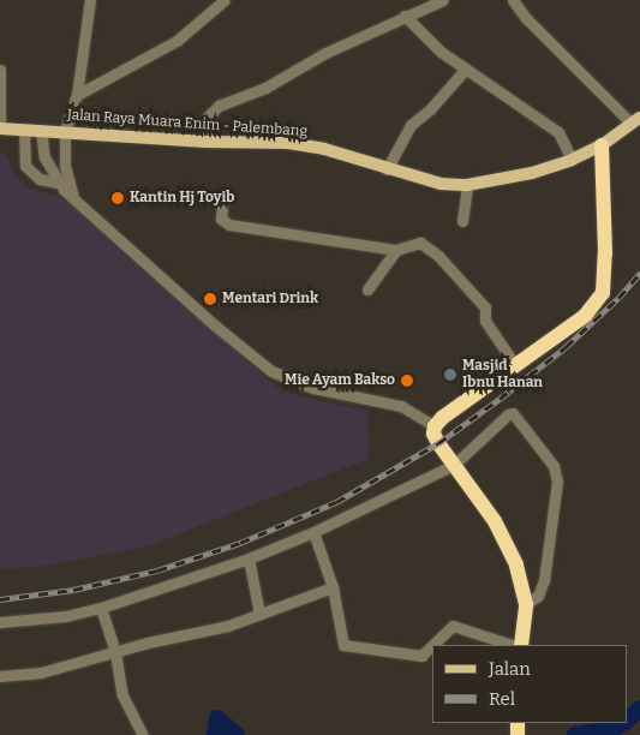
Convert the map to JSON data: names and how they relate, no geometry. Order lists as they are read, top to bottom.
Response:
{
  "streets": {
    "main road": ["Jalan Raya Muara Enim - Palembang"]
  },
  "places": [
    "Kantin Hj Toyib",
    "Mentari Drink",
    "Masjid Ibnu Hanan",
    "Mie Ayam Bakso"
  ],
  "legend": ["Jalan", "Rel"]
}
